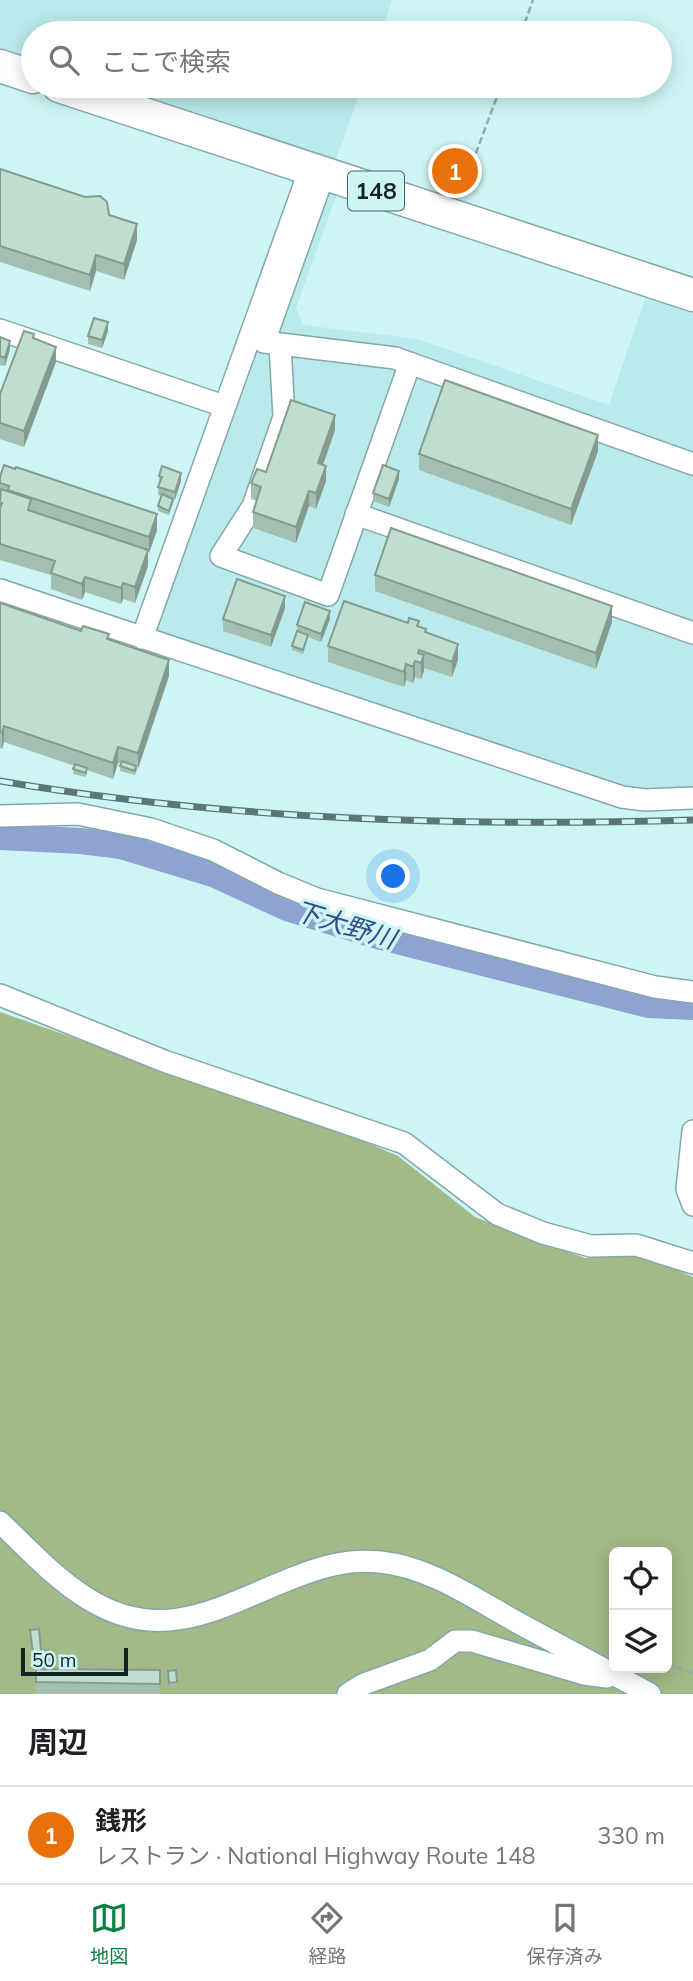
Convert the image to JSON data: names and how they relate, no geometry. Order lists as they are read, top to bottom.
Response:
{
  "streets": {
    "highway": ["148"]
  },
  "water": ["下大野川"],
  "scale_bar": "50 m",
  "page": {
    "search": "ここで検索",
    "pins": "1",
    "scale": "50 m",
    "heading": "周辺",
    "list": [
      {
        "mark": "1",
        "name": "銭形",
        "note": "レストラン · National Highway Route 148",
        "value": "330 m"
      }
    ],
    "nav": ["地図", "経路", "保存済み"]
  }
}
